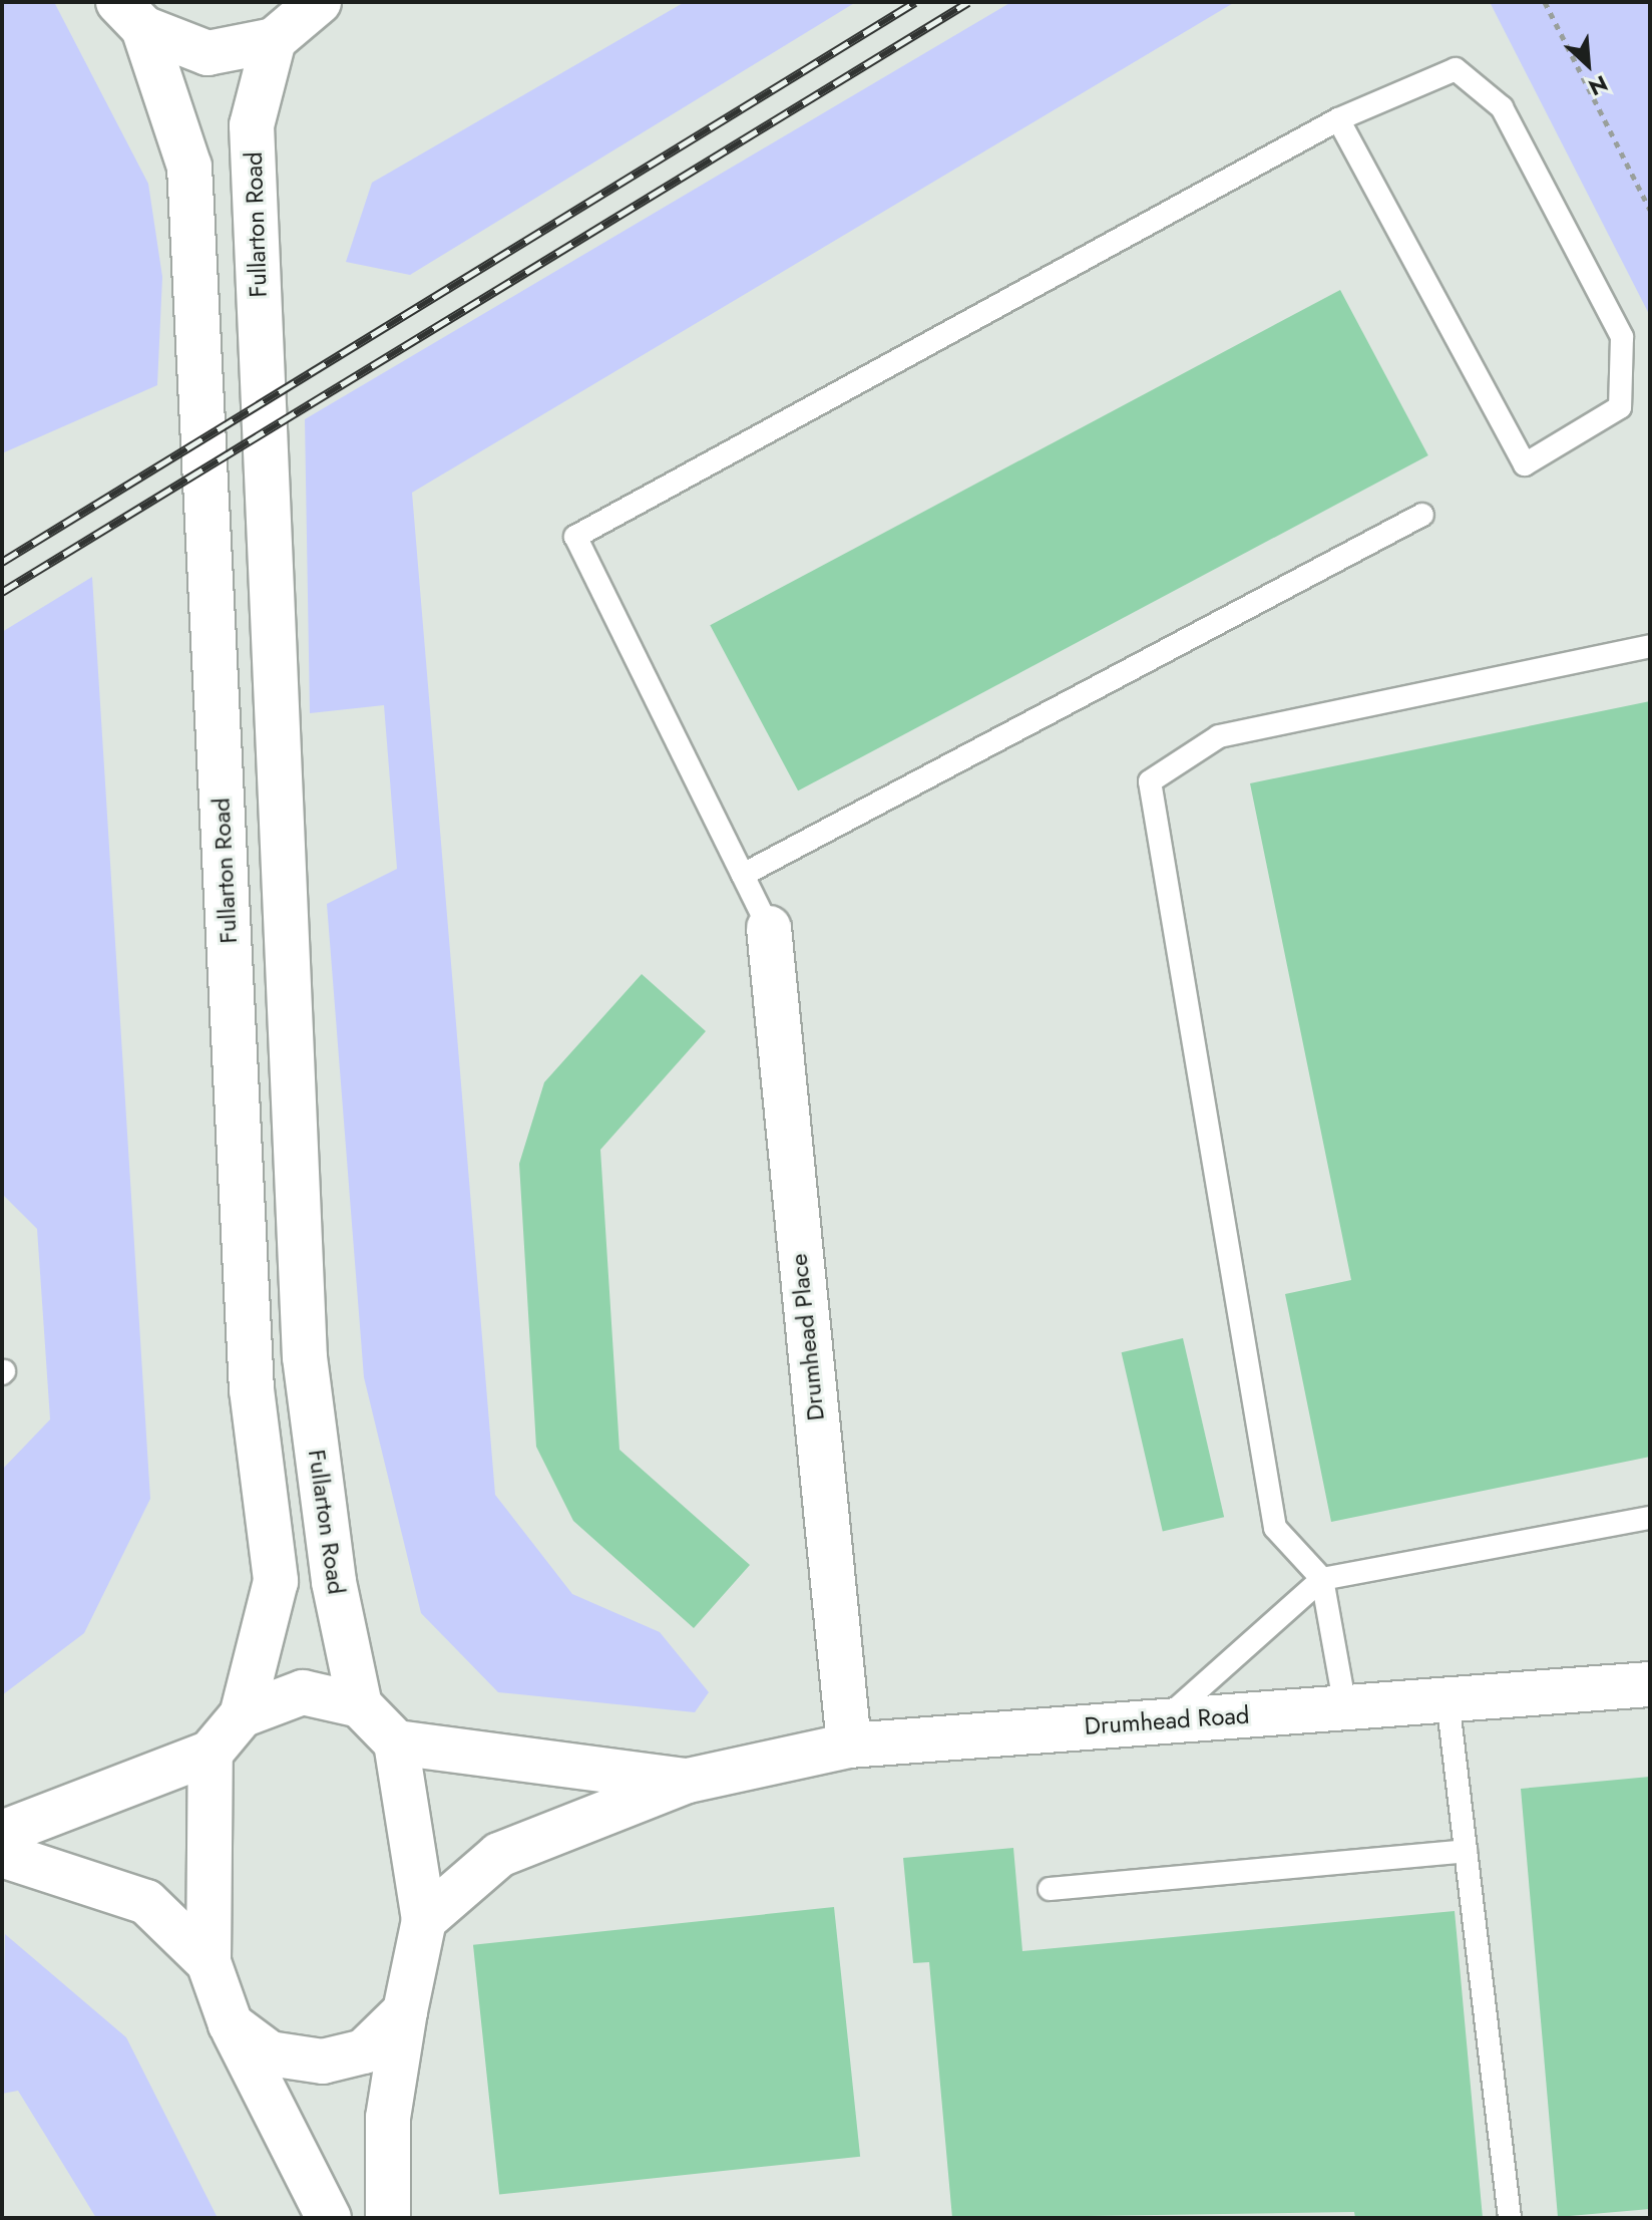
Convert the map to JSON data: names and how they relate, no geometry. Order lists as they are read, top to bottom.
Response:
{
  "streets": {
    "street": ["Fullarton Road", "Drumhead Place", "Drumhead Road"]
  },
  "crossings": [
    ["Drumhead Place", "Drumhead Road"]
  ],
  "north": "bottom right"
}
